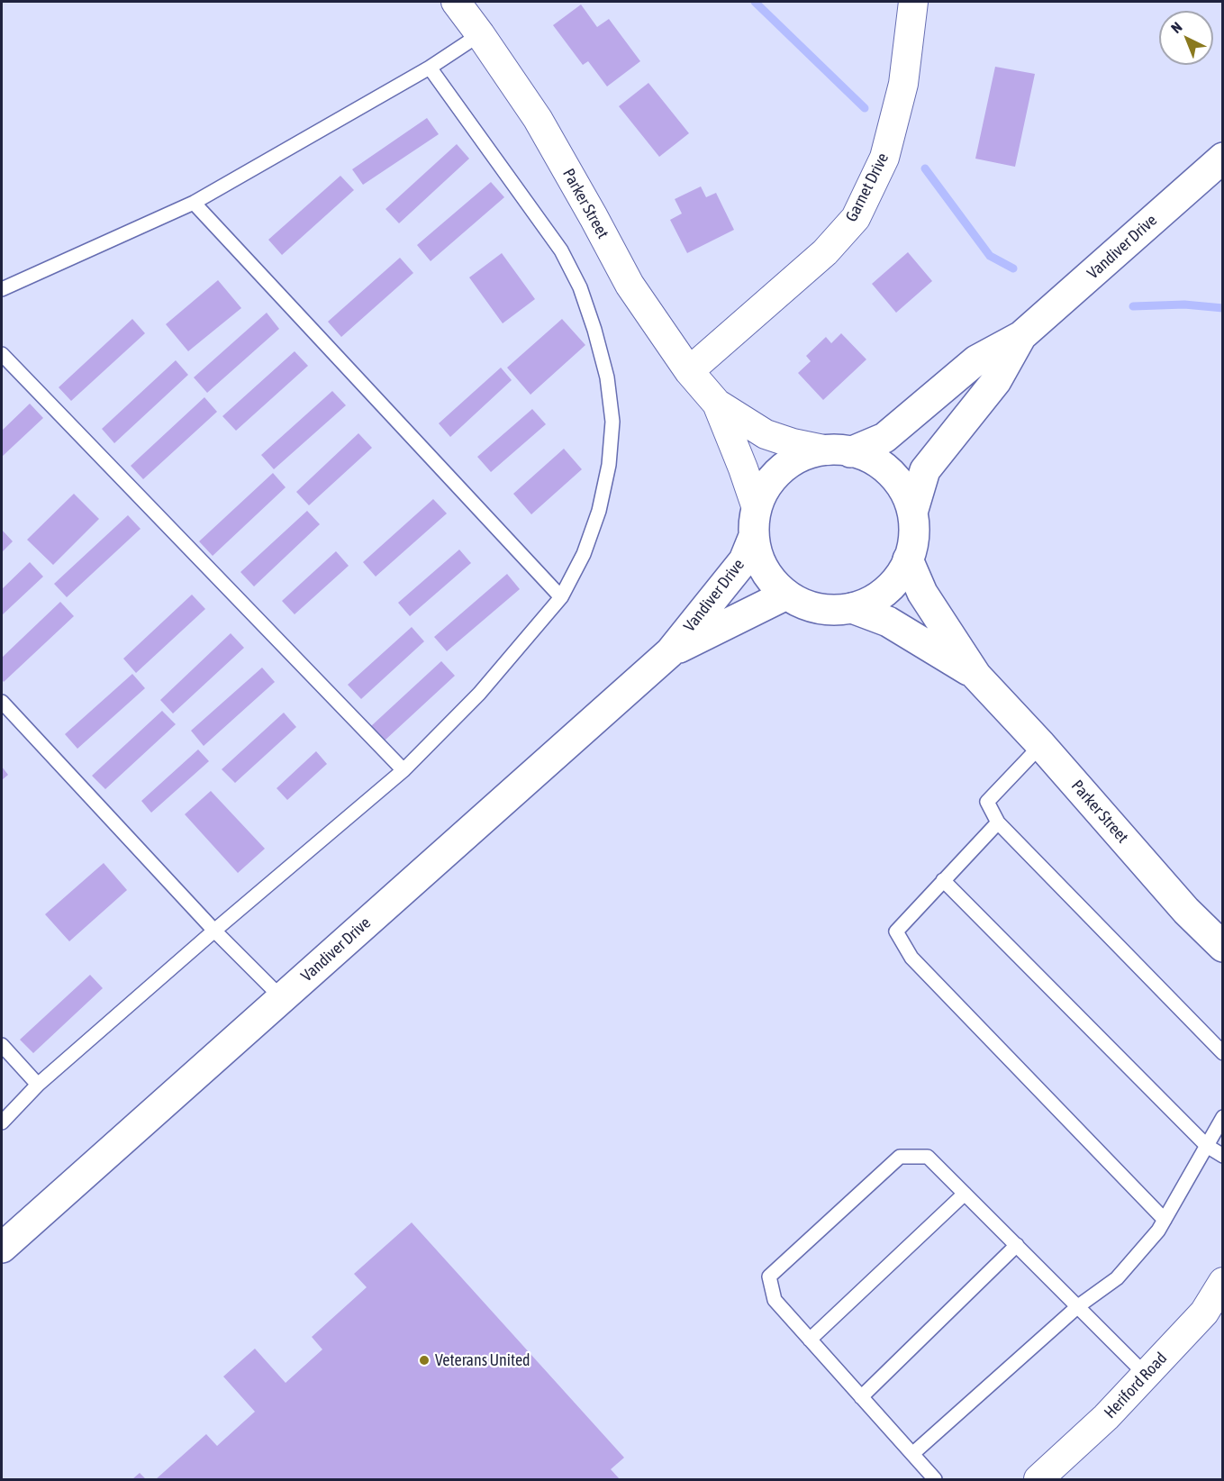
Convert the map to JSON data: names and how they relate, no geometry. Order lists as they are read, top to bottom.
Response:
{
  "streets": {
    "main road": ["Parker Street", "Vandiver Drive"],
    "street": ["Garnet Drive", "Heriford Road"]
  },
  "crossings": [
    ["Garnet Drive", "Parker Street"],
    ["Parker Street", "Vandiver Drive"]
  ],
  "places": ["Veterans United"],
  "north": "top left"
}
